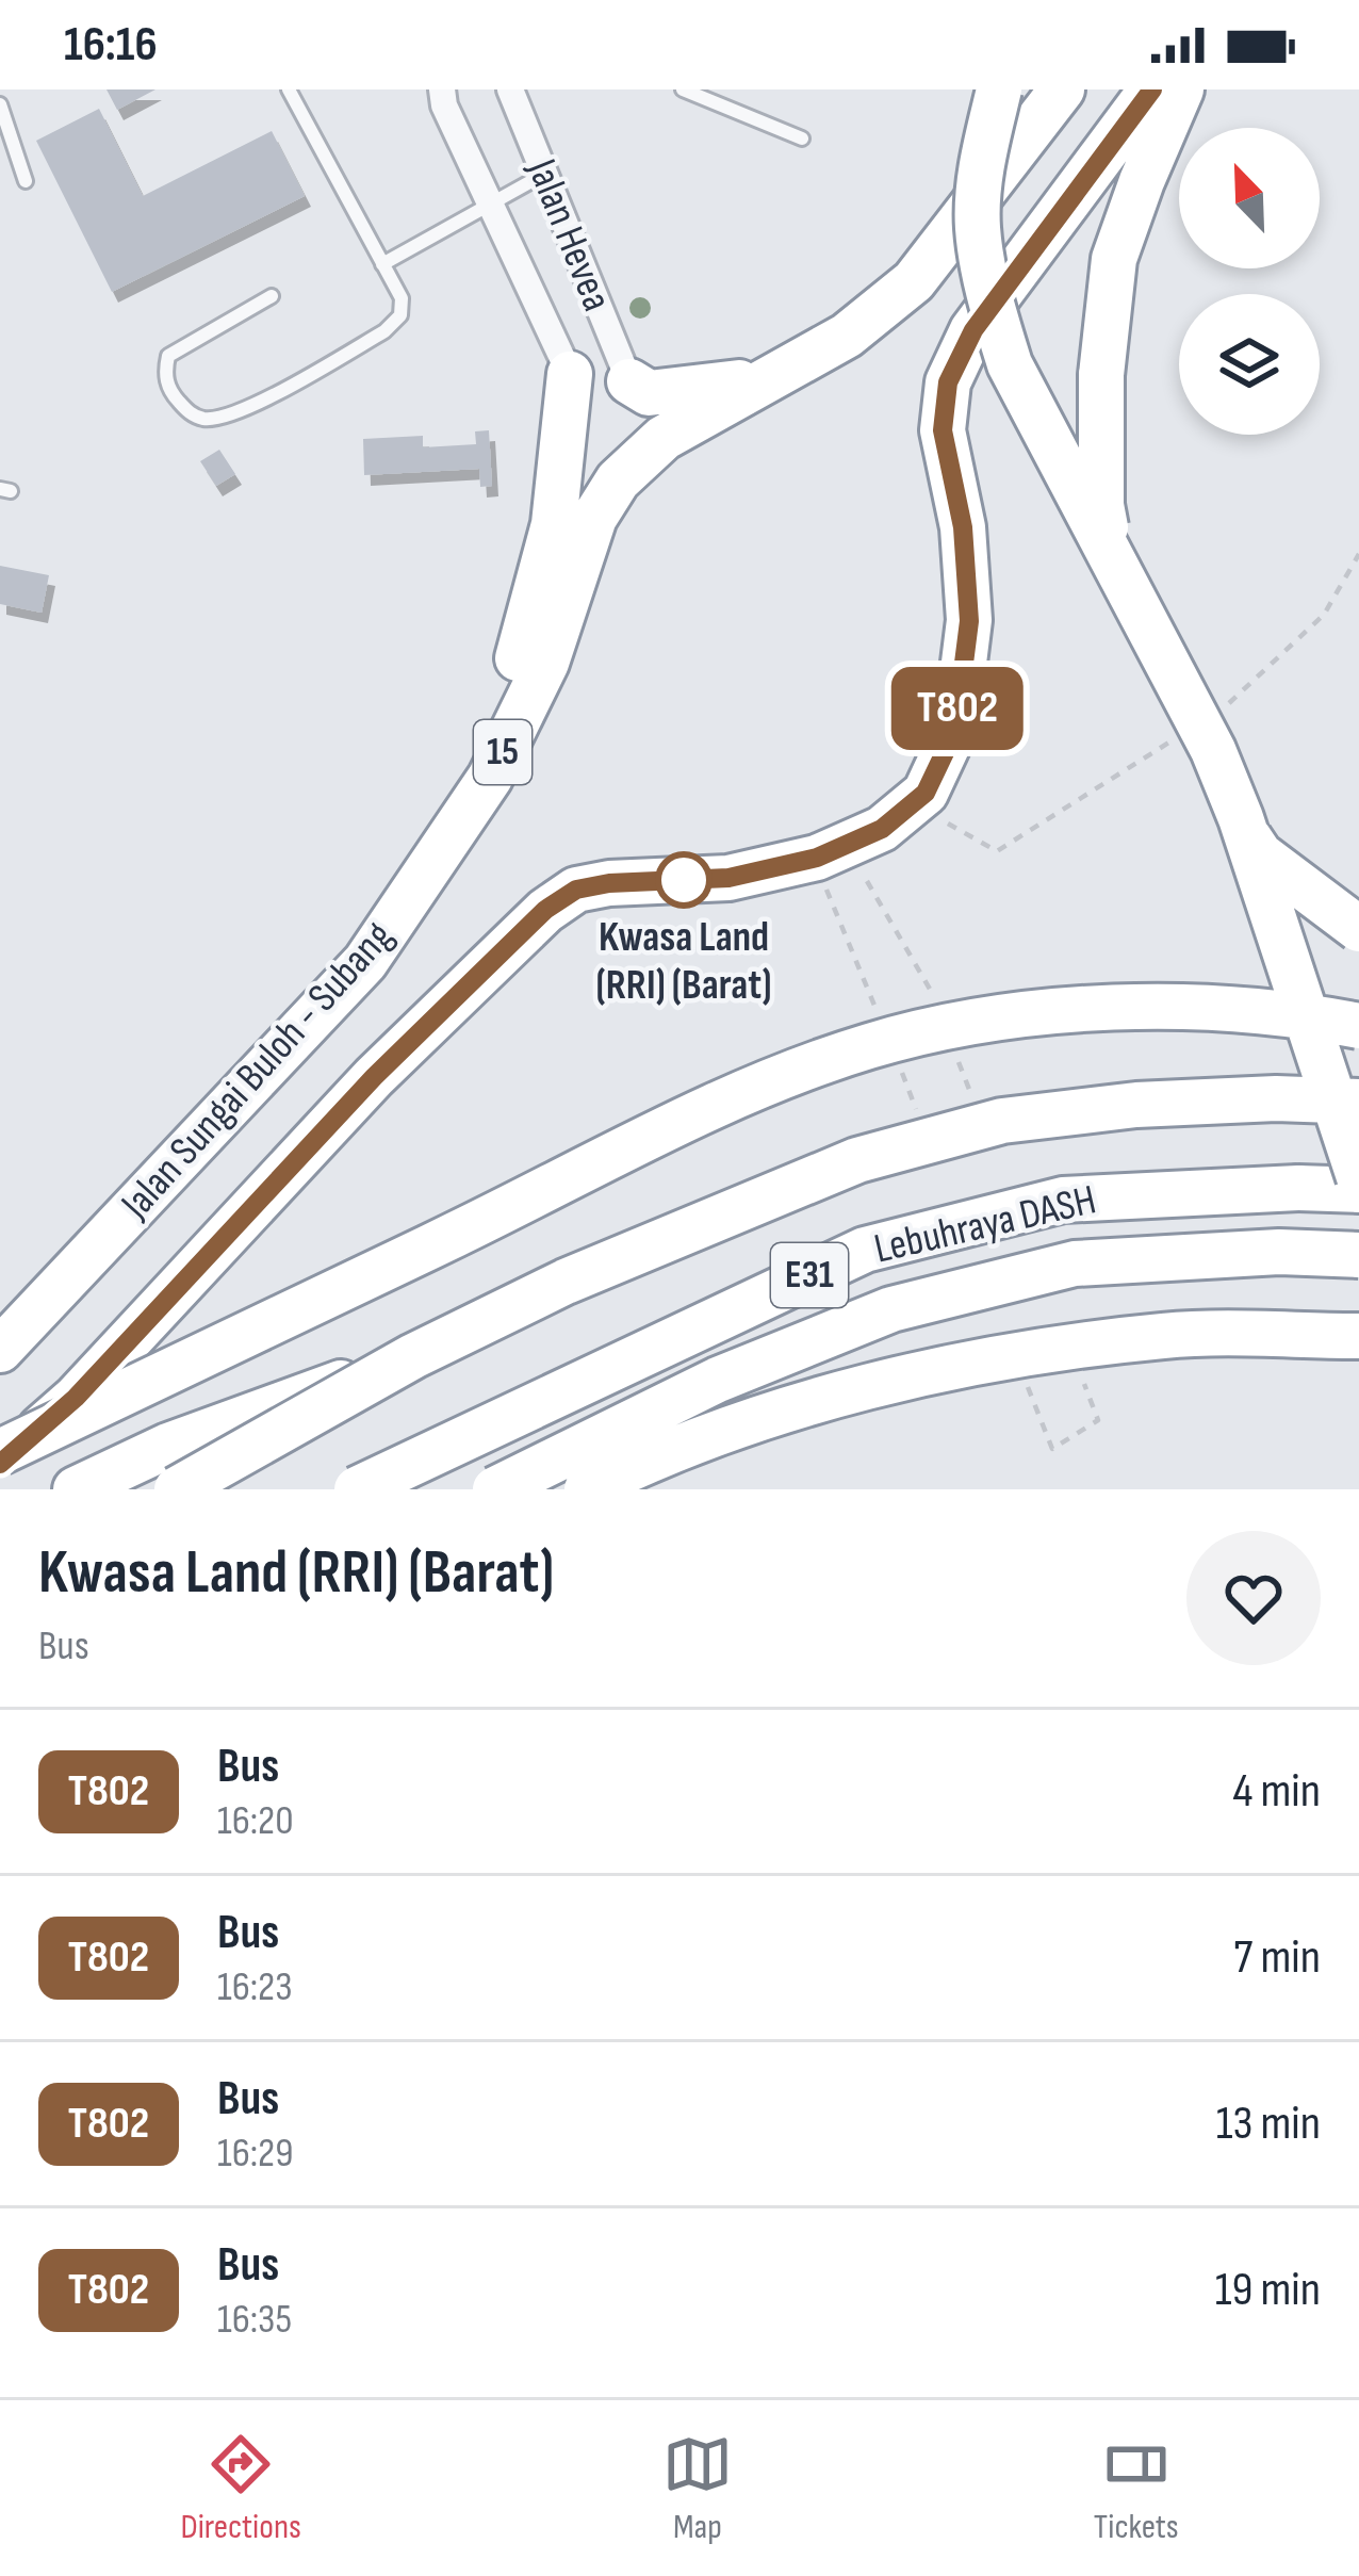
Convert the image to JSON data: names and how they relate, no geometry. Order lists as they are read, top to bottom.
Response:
{
  "streets": {
    "highway": [
      "15",
      "Jalan Sungai Buloh - Subang",
      "Lebuhraya DASH",
      "E31"
    ],
    "street": ["Jalan Hevea"]
  },
  "places": ["Kwasa Land (RRI) (Barat)"],
  "lines": ["bus line T802"],
  "north": "top left",
  "page": {
    "status": "16:16",
    "on_map": "T802",
    "heading": ["Kwasa Land (RRI) (Barat)", "Bus"],
    "list": [
      {
        "mark": "T802",
        "name": "Bus",
        "note": "16:20",
        "value": "4 min"
      },
      {
        "mark": "T802",
        "name": "Bus",
        "note": "16:23",
        "value": "7 min"
      },
      {
        "mark": "T802",
        "name": "Bus",
        "note": "16:29",
        "value": "13 min"
      },
      {
        "mark": "T802",
        "name": "Bus",
        "note": "16:35",
        "value": "19 min"
      }
    ],
    "tabs": ["Directions", "Map", "Tickets"]
  }
}
